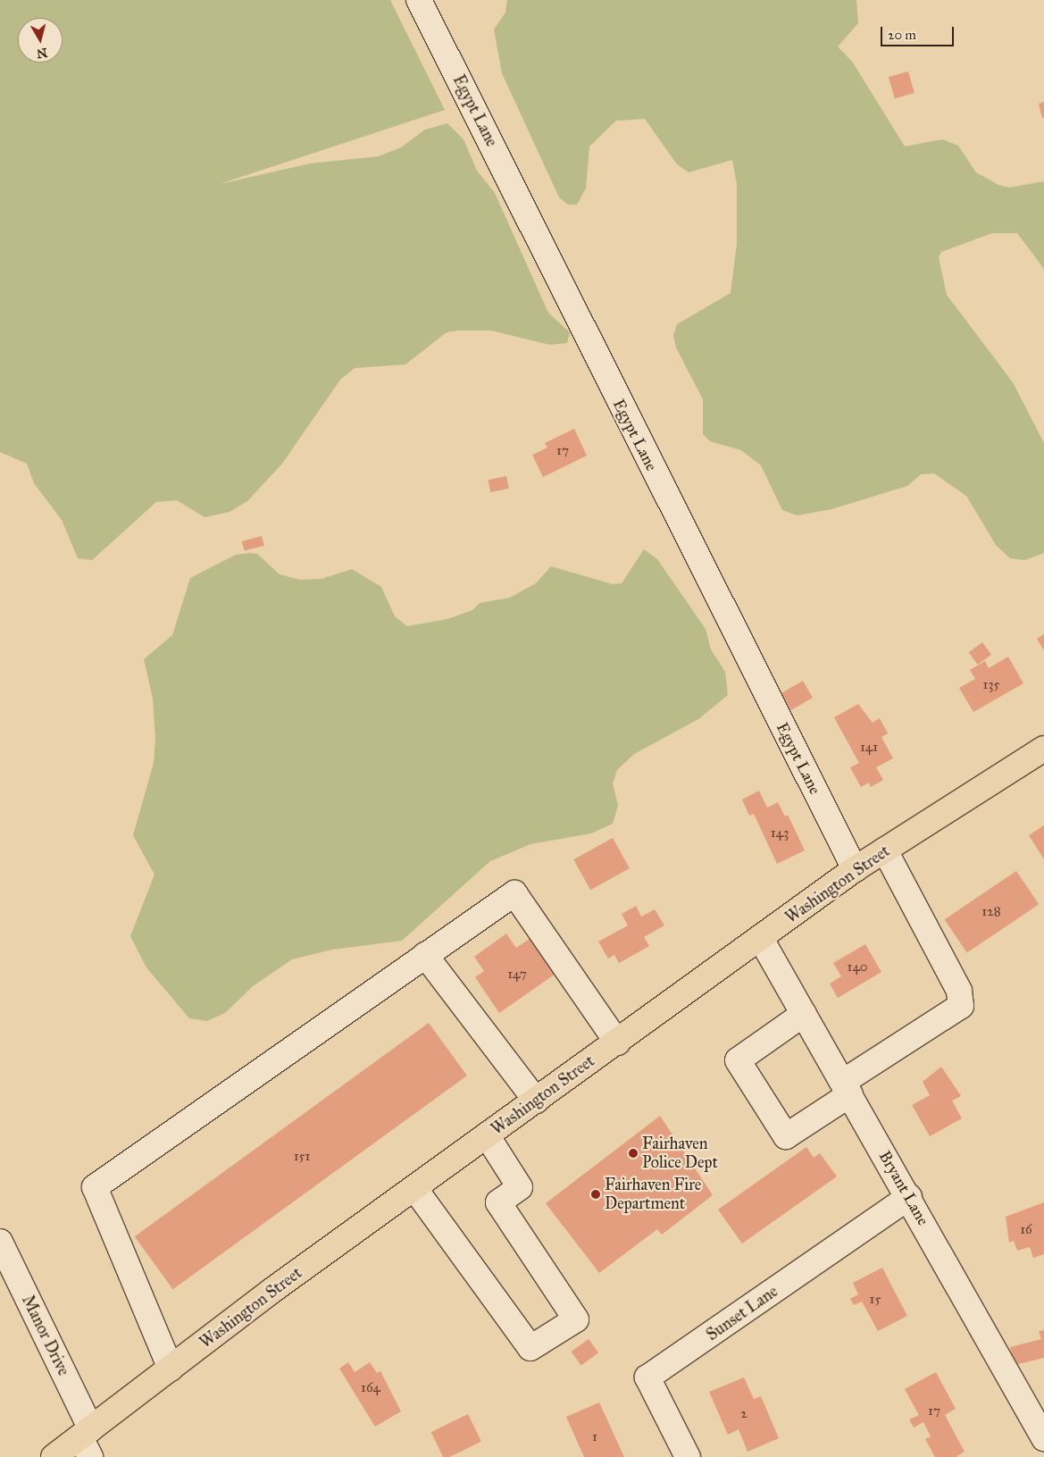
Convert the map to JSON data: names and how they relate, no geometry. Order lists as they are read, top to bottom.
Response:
{
  "streets": {
    "main road": ["Washington Street"],
    "street": [
      "Egypt Lane",
      "Bryant Lane",
      "Sunset Lane",
      "Manor Drive"
    ]
  },
  "crossings": [
    ["Egypt Lane", "Washington Street"],
    ["Washington Street", "Bryant Lane"],
    ["Washington Street", "Manor Drive"],
    ["Bryant Lane", "Sunset Lane"]
  ],
  "places": ["Fairhaven Police Dept", "Fairhaven Fire Department"],
  "house_numbers": [
    "17",
    "135",
    "141",
    "143",
    "128",
    "140",
    "147",
    "151",
    "16",
    "15",
    "164",
    "17",
    "2",
    "1"
  ],
  "scale_bar": "20 m",
  "north": "bottom"
}
